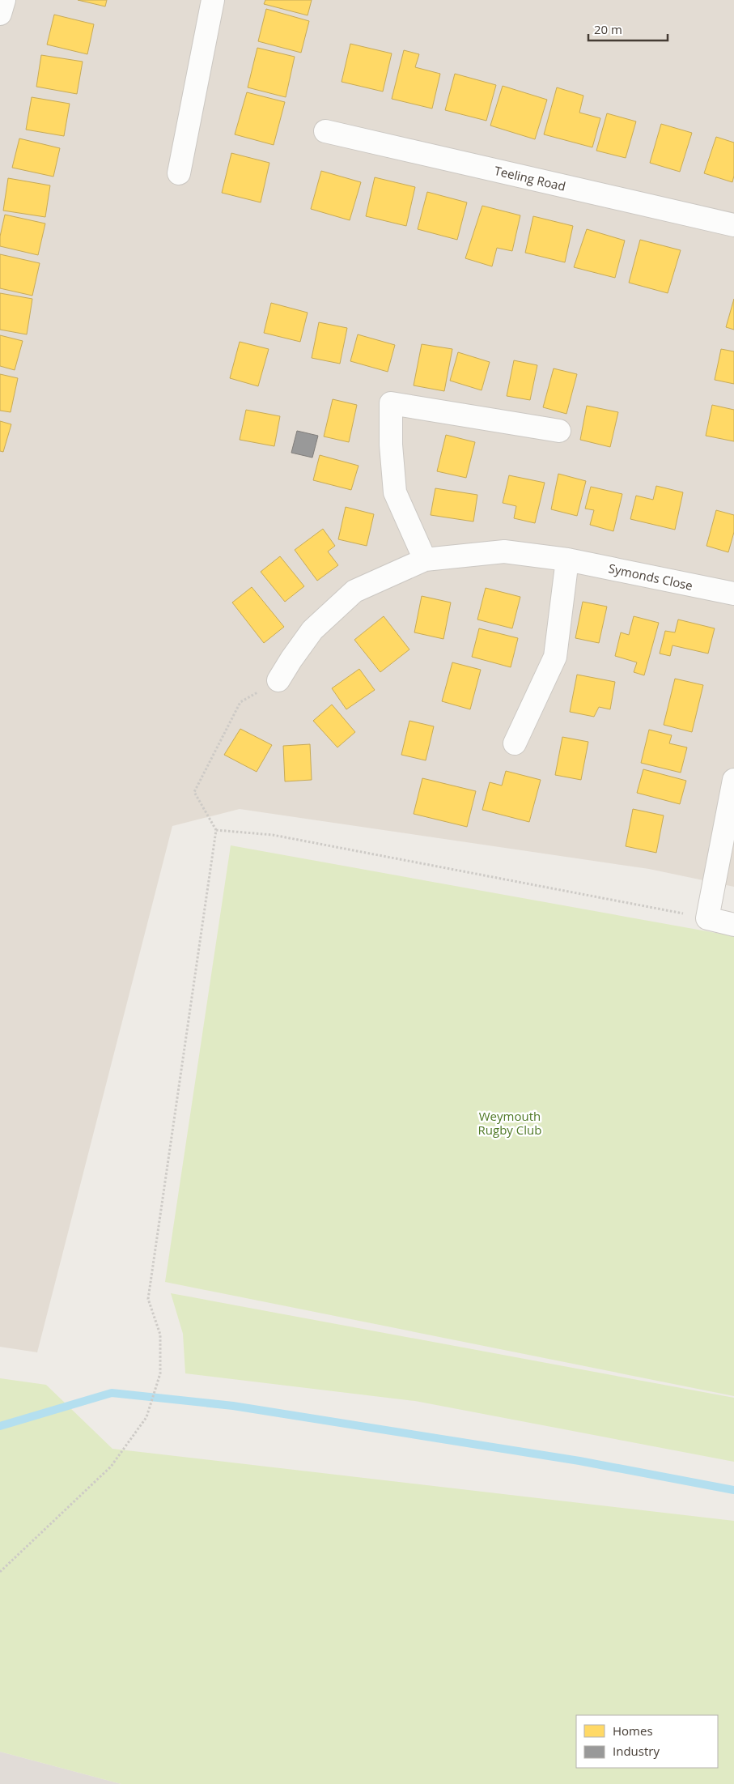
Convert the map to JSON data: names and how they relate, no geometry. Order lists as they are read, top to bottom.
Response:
{
  "streets": {
    "street": ["Teeling Road", "Symonds Close"]
  },
  "parks": ["Weymouth Rugby Club"],
  "legend": ["Homes", "Industry"],
  "scale_bar": "20 m"
}
